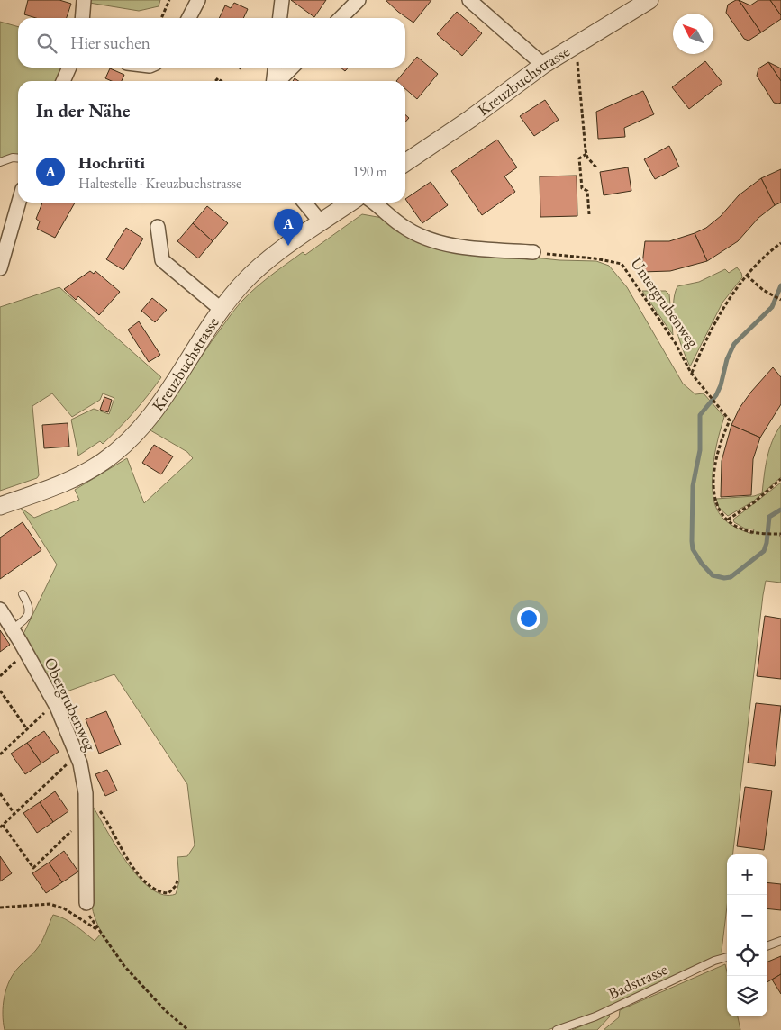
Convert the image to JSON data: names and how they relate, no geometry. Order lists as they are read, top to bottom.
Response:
{
  "streets": {
    "street": ["Kreuzbuchstrasse", "Obergrubenweg"],
    "lane": ["Badstrasse"],
    "path": ["Untergrubenweg"]
  },
  "north": "top left",
  "page": {
    "search": "Hier suchen",
    "heading": "In der Nähe",
    "list": [
      {
        "mark": "A",
        "name": "Hochrüti",
        "note": "Haltestelle · Kreuzbuchstrasse",
        "value": "190 m"
      }
    ],
    "pins": "A",
    "map_buttons": ["+", "−"]
  }
}
